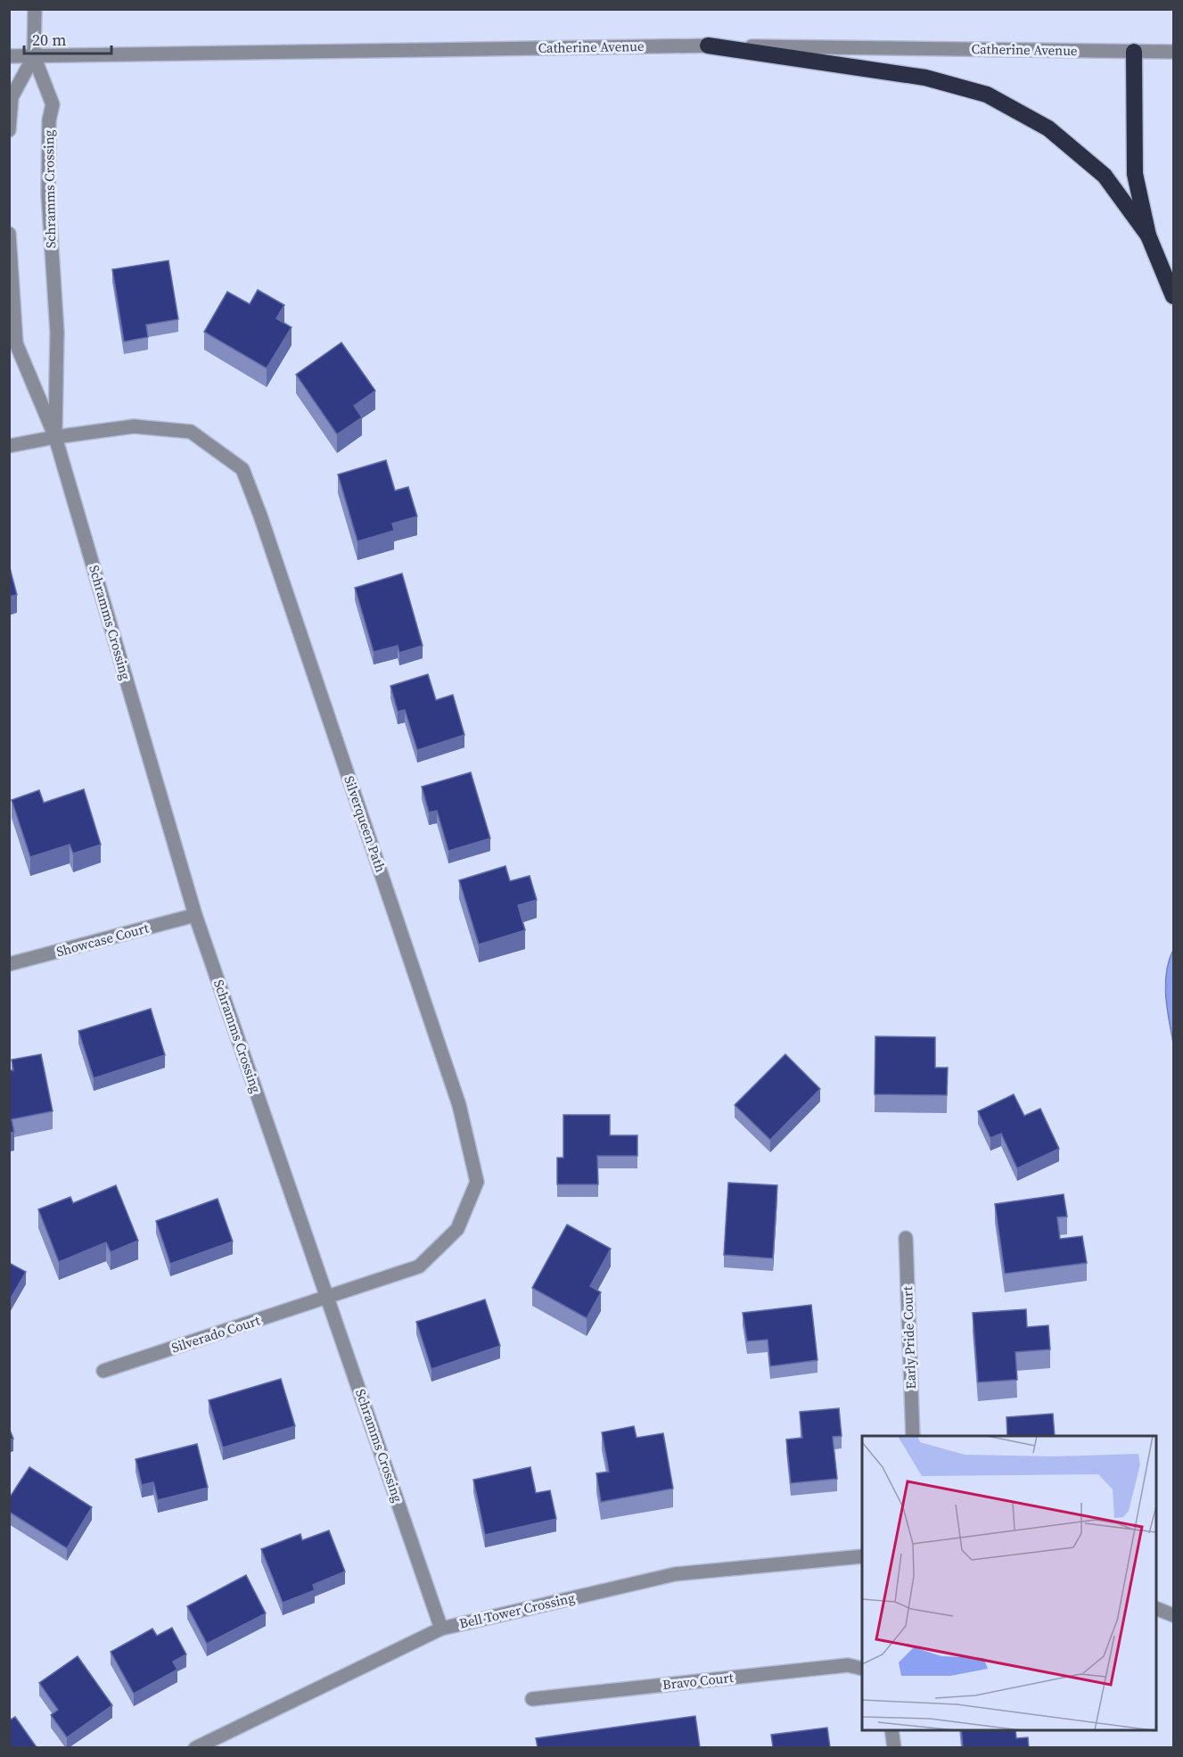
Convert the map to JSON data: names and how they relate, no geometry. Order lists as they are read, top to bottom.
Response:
{
  "streets": {
    "street": [
      "Catherine Avenue",
      "Schramms Crossing",
      "Silverqueen Path",
      "Showcase Court",
      "Silverado Court",
      "Early Pride Court",
      "Bell Tower Crossing",
      "Bravo Court"
    ]
  },
  "crossings": [
    ["Catherine Avenue", "Schramms Crossing"],
    ["Schramms Crossing", "Silverqueen Path"],
    ["Schramms Crossing", "Showcase Court"],
    ["Schramms Crossing", "Silverado Court"],
    ["Schramms Crossing", "Bell Tower Crossing"],
    ["Silverqueen Path", "Silverado Court"]
  ],
  "scale_bar": "20 m"
}
